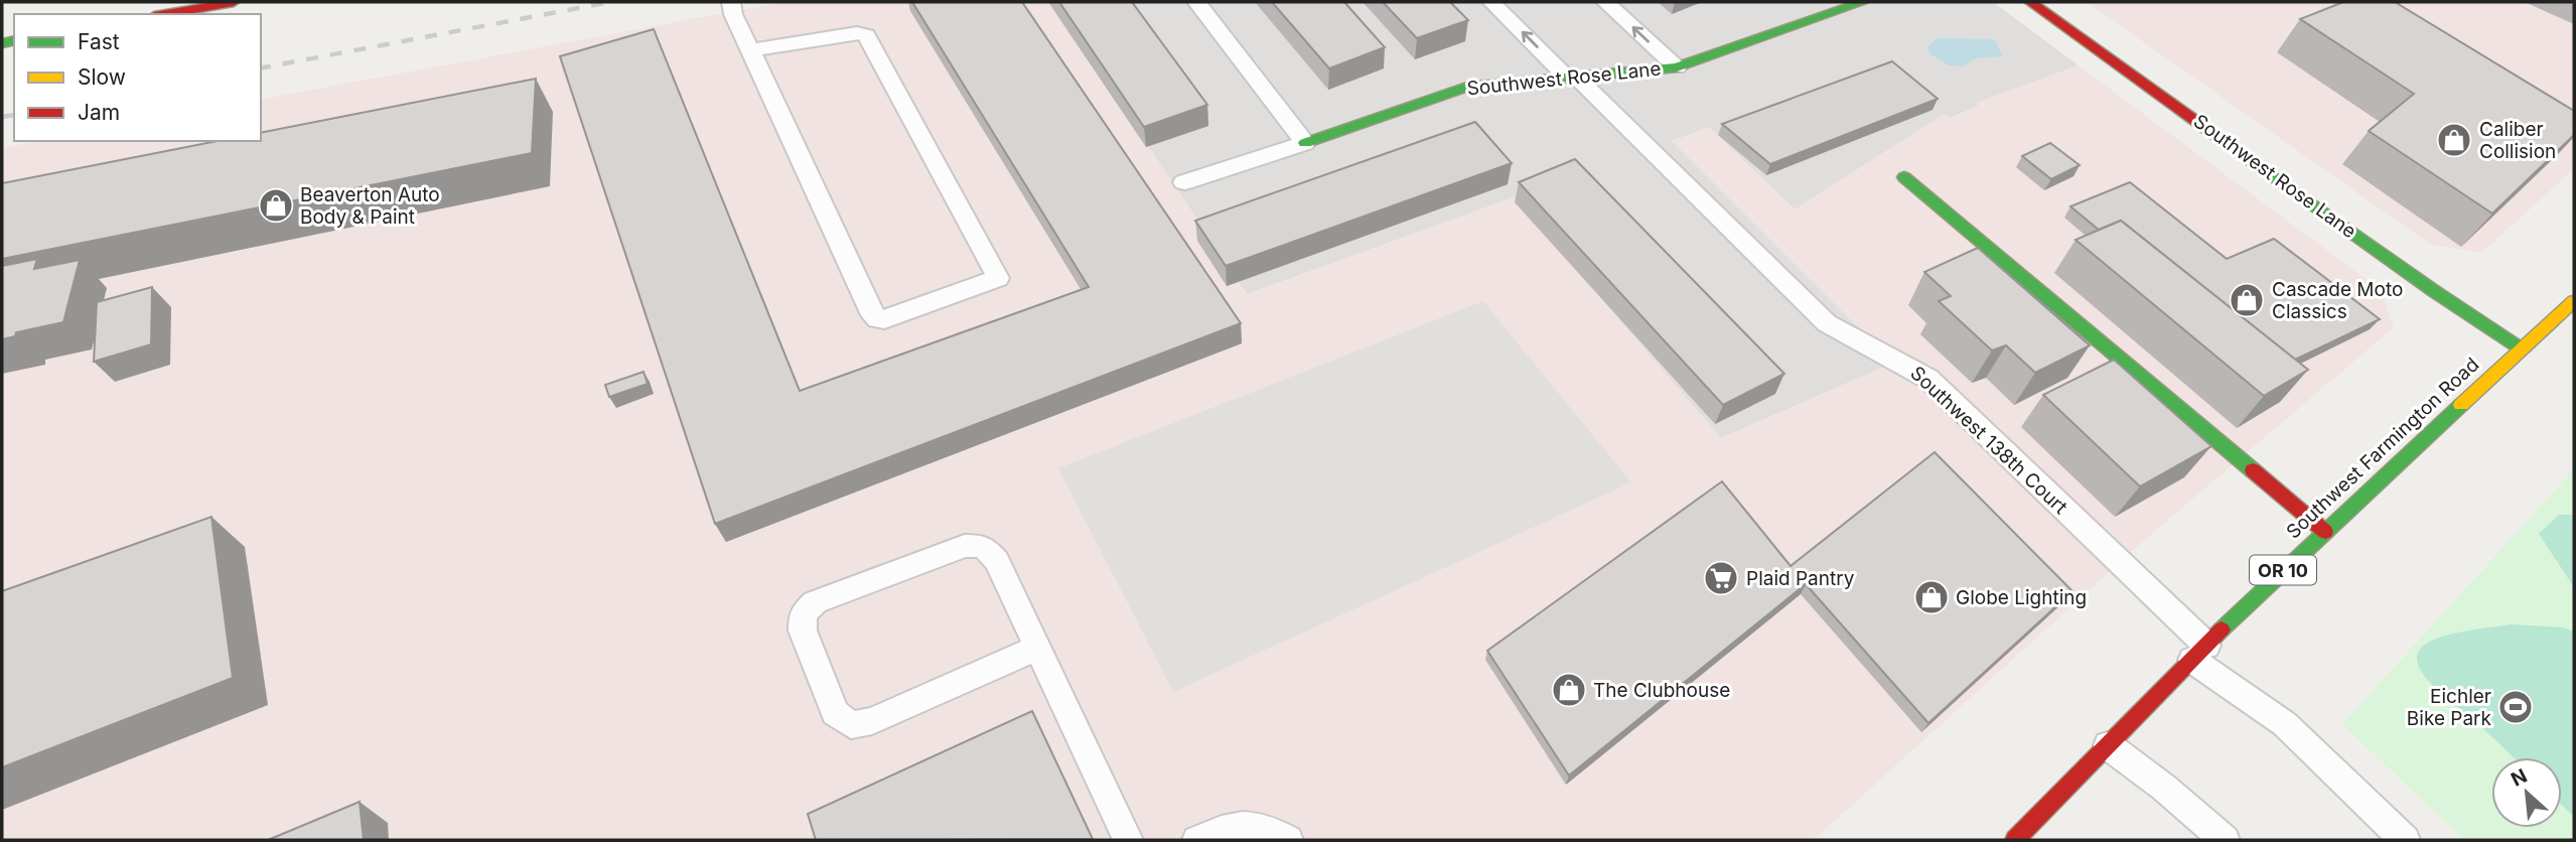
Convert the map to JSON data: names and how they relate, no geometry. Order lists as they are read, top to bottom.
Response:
{
  "streets": {
    "street": ["Southwest Rose Lane", "Southwest Farmington Road", "OR 10"],
    "lane": ["Southwest 138th Court"]
  },
  "crossings": [
    ["Southwest Rose Lane", "Southwest 138th Court"],
    ["Southwest Rose Lane", "Southwest Farmington Road"],
    ["Southwest 138th Court", "Southwest Farmington Road"]
  ],
  "places": {
    "shop": [
      "Caliber Collision",
      "Beaverton Auto Body & Paint",
      "Cascade Moto Classics",
      "Globe Lighting",
      "The Clubhouse"
    ],
    "supermarket": ["Plaid Pantry"],
    "sports": ["Eichler Bike Park"]
  },
  "legend": ["Fast", "Slow", "Jam"],
  "north": "top left"
}
